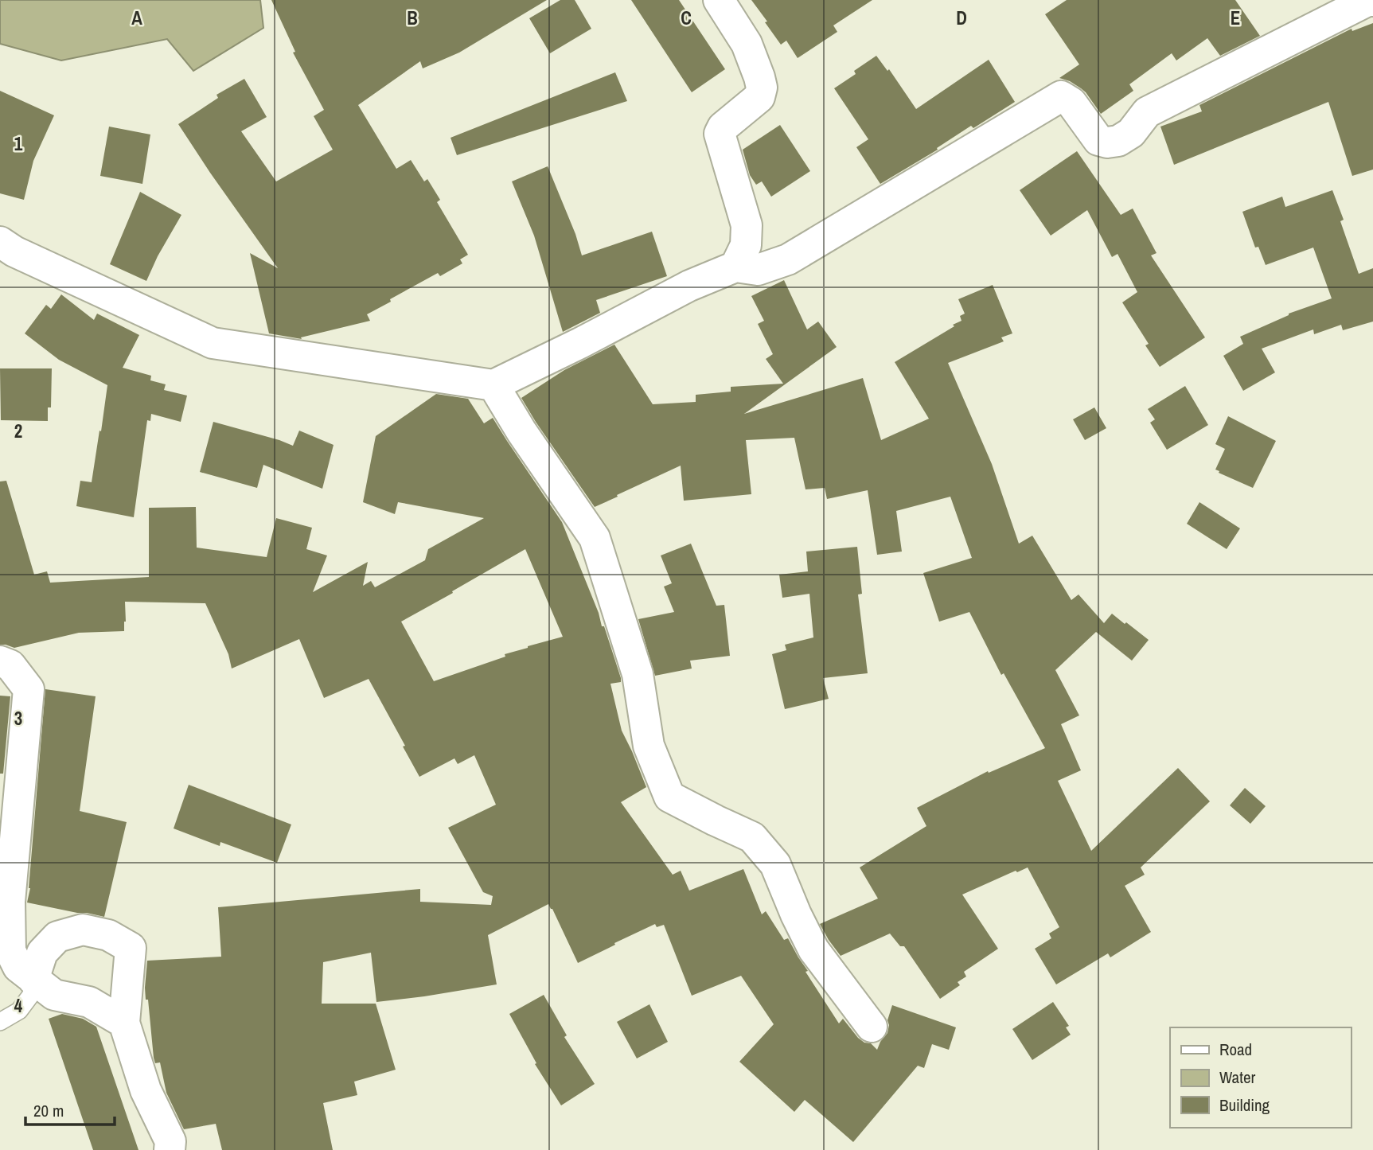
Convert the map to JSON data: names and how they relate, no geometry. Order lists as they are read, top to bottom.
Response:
{
  "legend": ["Road", "Water", "Building"],
  "scale_bar": "20 m",
  "grid": {
    "columns": [
      "A",
      "B",
      "C",
      "D",
      "E"
    ],
    "rows": [
      "1",
      "2",
      "3",
      "4"
    ]
  }
}
